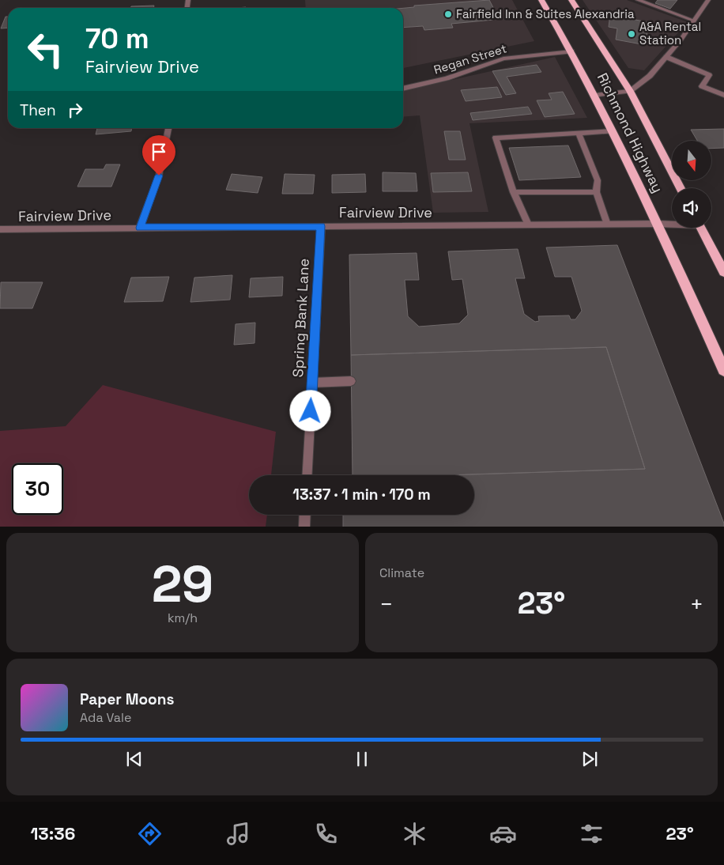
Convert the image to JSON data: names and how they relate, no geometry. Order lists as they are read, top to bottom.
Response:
{
  "streets": {
    "highway": ["Richmond Highway"],
    "street": ["Regan Street", "Fairview Drive", "Spring Bank Lane"]
  },
  "crossings": [
    ["Regan Street", "Richmond Highway"],
    ["Richmond Highway", "Fairview Drive"],
    ["Fairview Drive", "Spring Bank Lane"]
  ],
  "places": ["Fairfield Inn & Suites Alexandria", "A&A Rental Station"],
  "north": "bottom",
  "page": {
    "turn": ["70 m", "Fairview Drive"],
    "then": "Then",
    "limit": "30",
    "trip": "13:37 · 1 min · 170 m",
    "tile": [
      ["29", "km/h"],
      "Climate"
    ],
    "heat": ["−", "23°", "+"],
    "song": ["Paper Moons", "Ada Vale"],
    "tabs": ["13:36", "23°"]
  }
}
